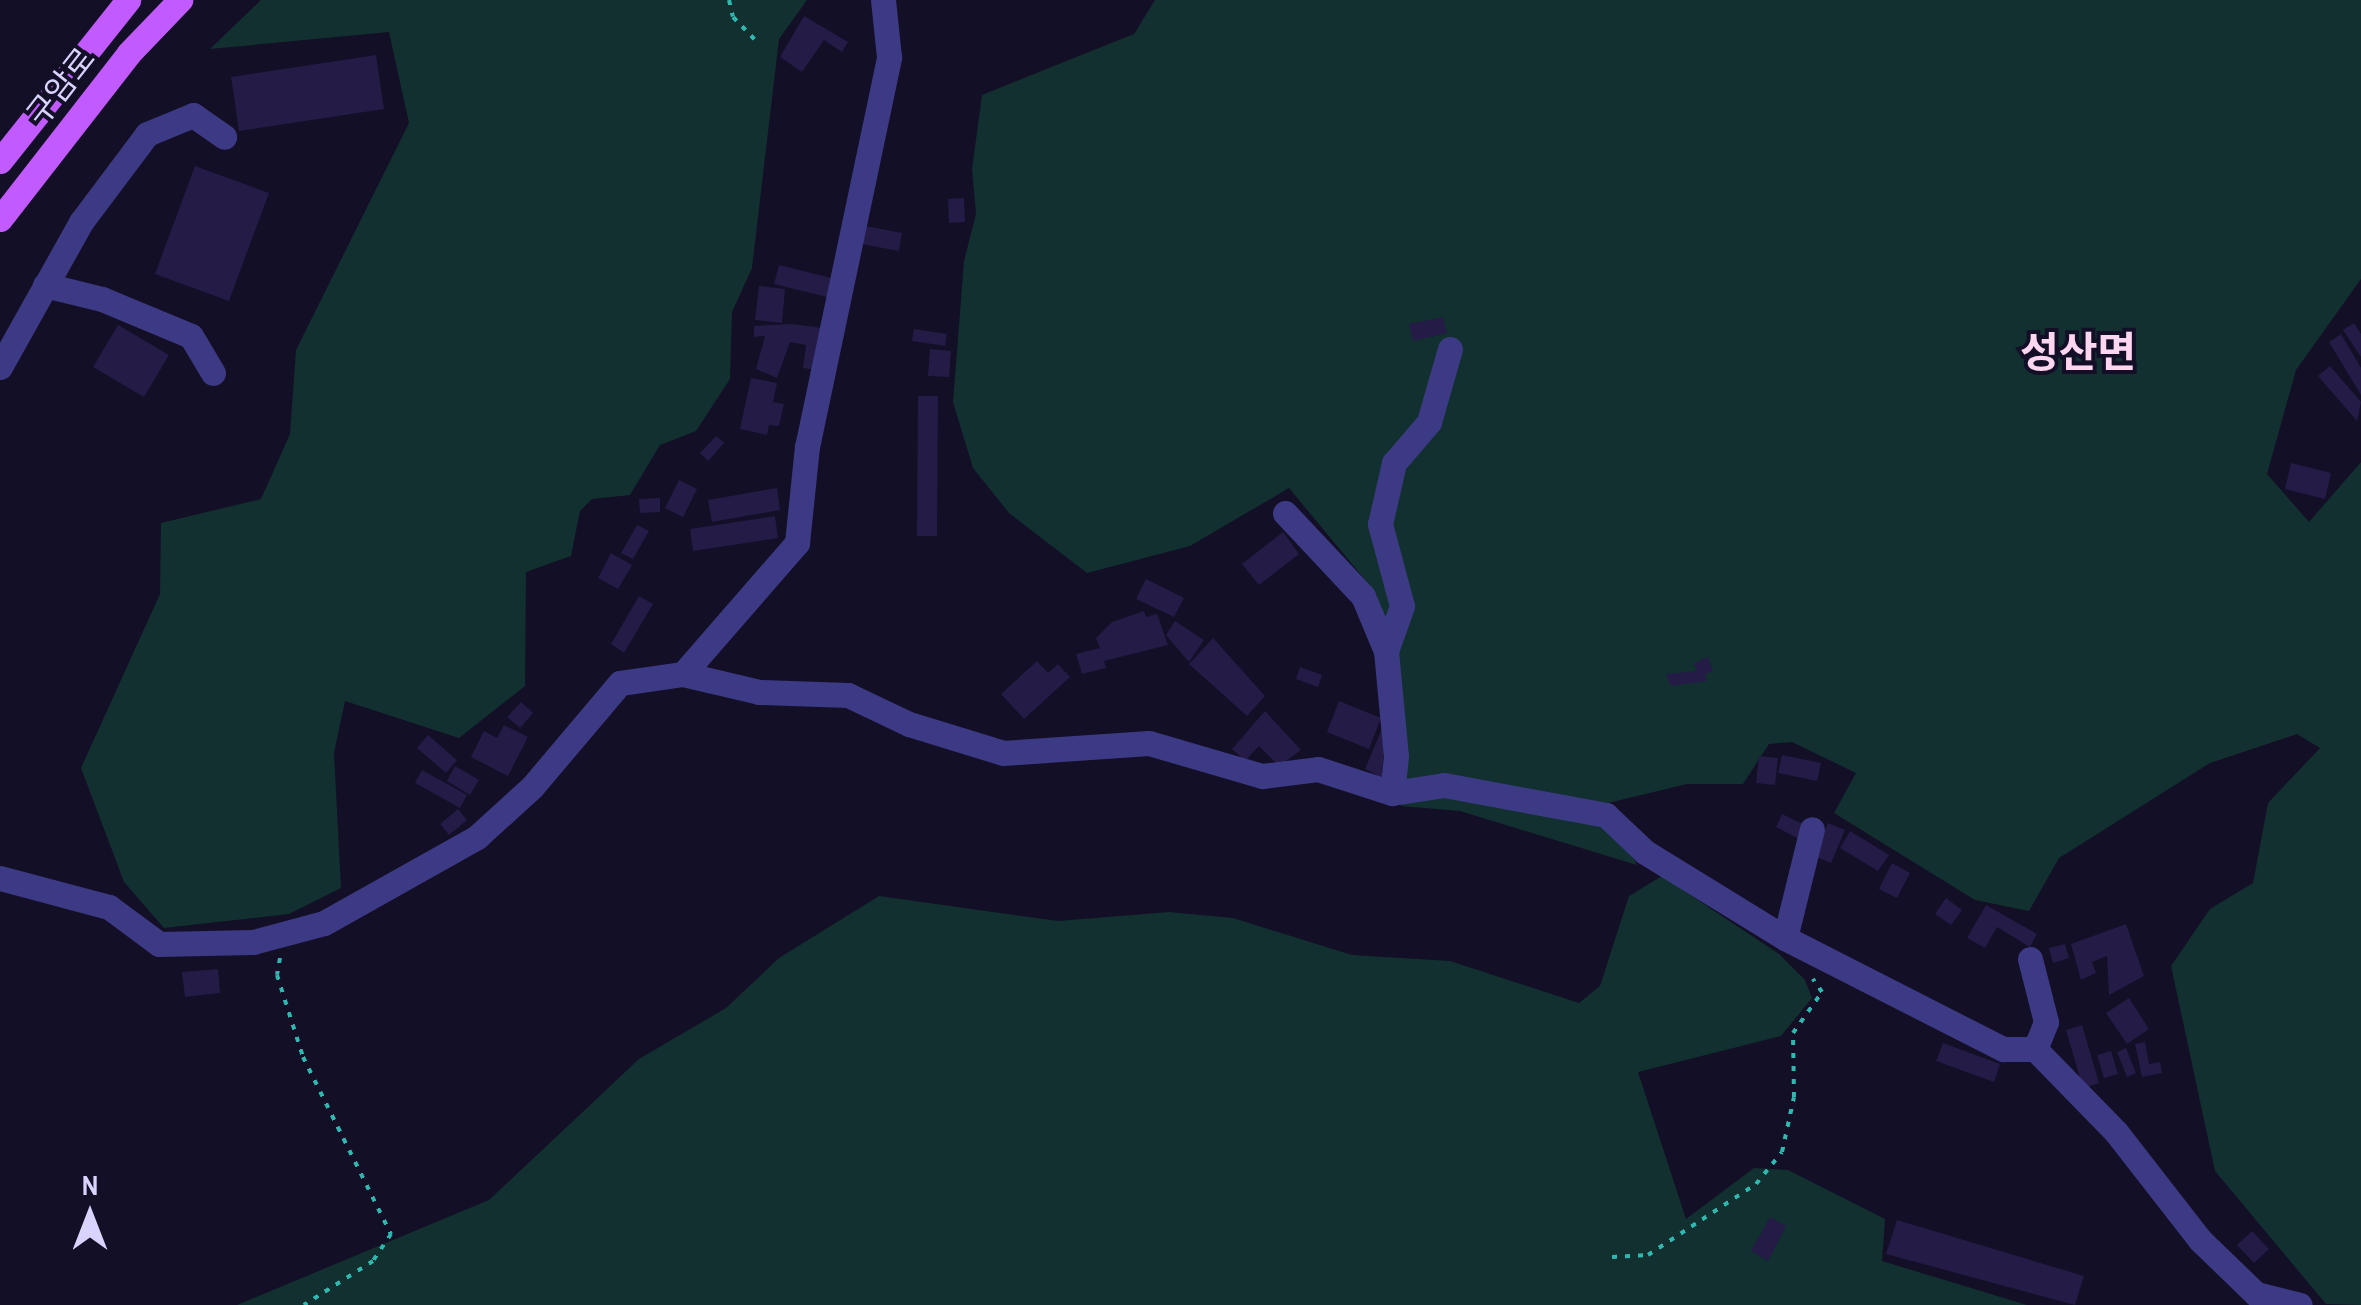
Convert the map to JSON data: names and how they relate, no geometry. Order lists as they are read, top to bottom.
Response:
{
  "streets": {
    "main road": ["구암로"]
  },
  "districts": ["성산면"],
  "north": "top"
}
